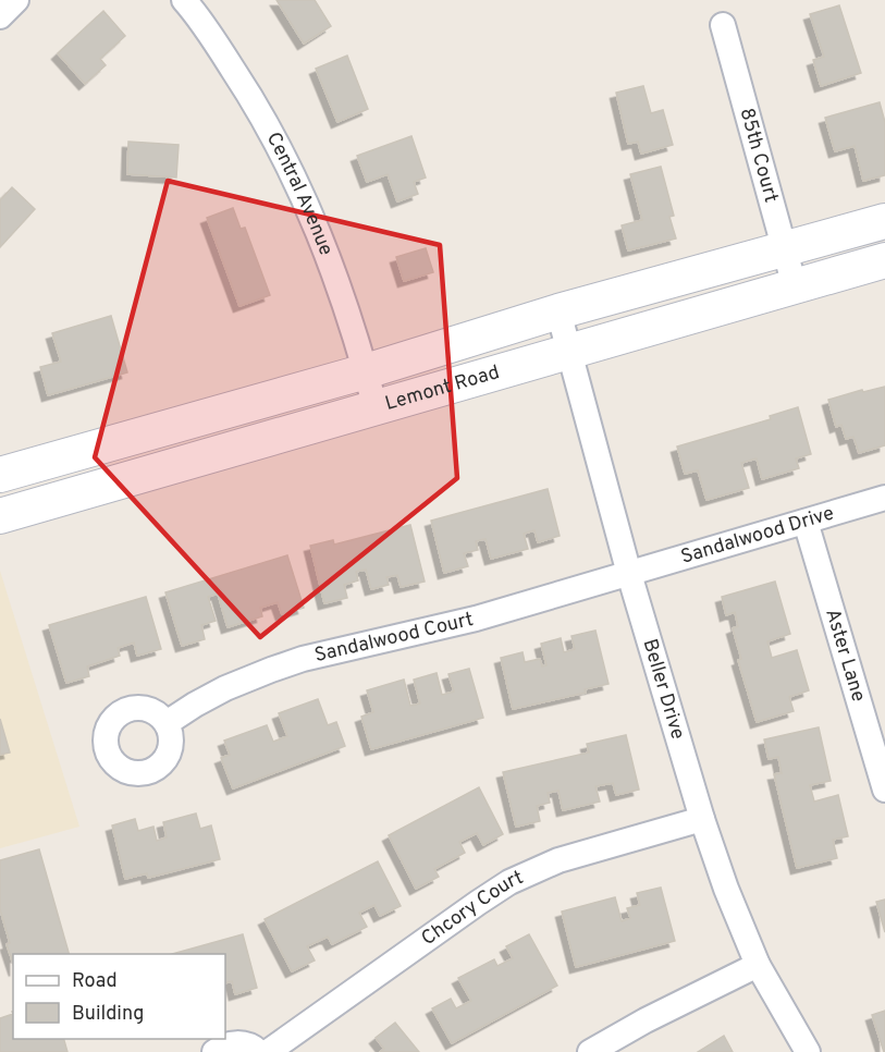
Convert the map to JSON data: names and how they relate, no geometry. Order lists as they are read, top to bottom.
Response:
{
  "streets": {
    "main road": ["Lemont Road"],
    "street": [
      "85th Court",
      "Central Avenue",
      "Sandalwood Drive",
      "Sandalwood Court",
      "Aster Lane",
      "Beller Drive",
      "Chcory Court"
    ]
  },
  "crossings": [
    ["85th Court", "Lemont Road"],
    ["Central Avenue", "Lemont Road"],
    ["Lemont Road", "Beller Drive"],
    ["Sandalwood Drive", "Sandalwood Court"],
    ["Sandalwood Drive", "Aster Lane"],
    ["Sandalwood Drive", "Beller Drive"],
    ["Sandalwood Court", "Beller Drive"],
    ["Beller Drive", "Chcory Court"]
  ],
  "legend": ["Road", "Building"]
}
